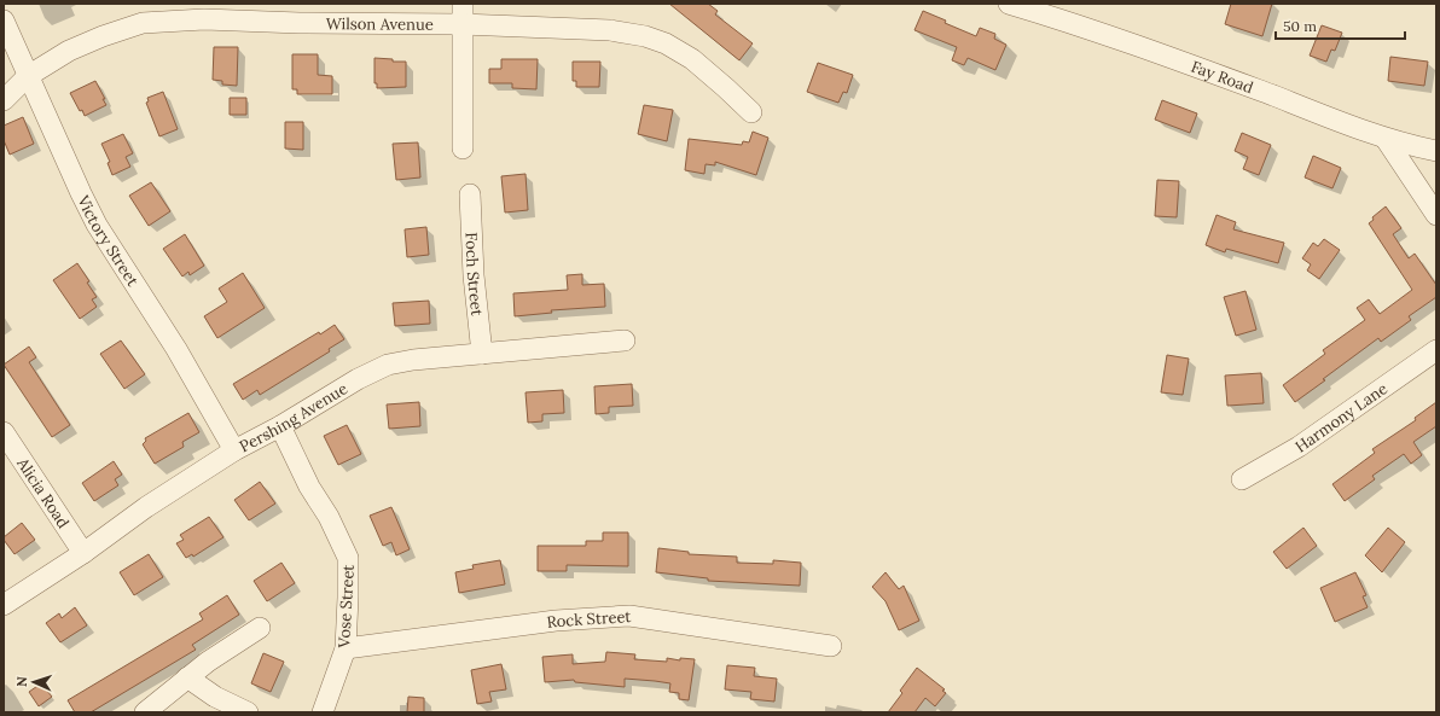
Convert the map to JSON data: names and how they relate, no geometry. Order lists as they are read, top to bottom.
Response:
{
  "streets": {
    "street": [
      "Wilson Avenue",
      "Fay Road",
      "Victory Street",
      "Foch Street",
      "Pershing Avenue",
      "Harmony Lane",
      "Alicia Road",
      "Vose Street",
      "Rock Street"
    ]
  },
  "crossings": [
    ["Wilson Avenue", "Victory Street"],
    ["Victory Street", "Pershing Avenue"],
    ["Foch Street", "Pershing Avenue"],
    ["Pershing Avenue", "Alicia Road"],
    ["Pershing Avenue", "Vose Street"],
    ["Vose Street", "Rock Street"]
  ],
  "scale_bar": "50 m",
  "north": "left"
}
